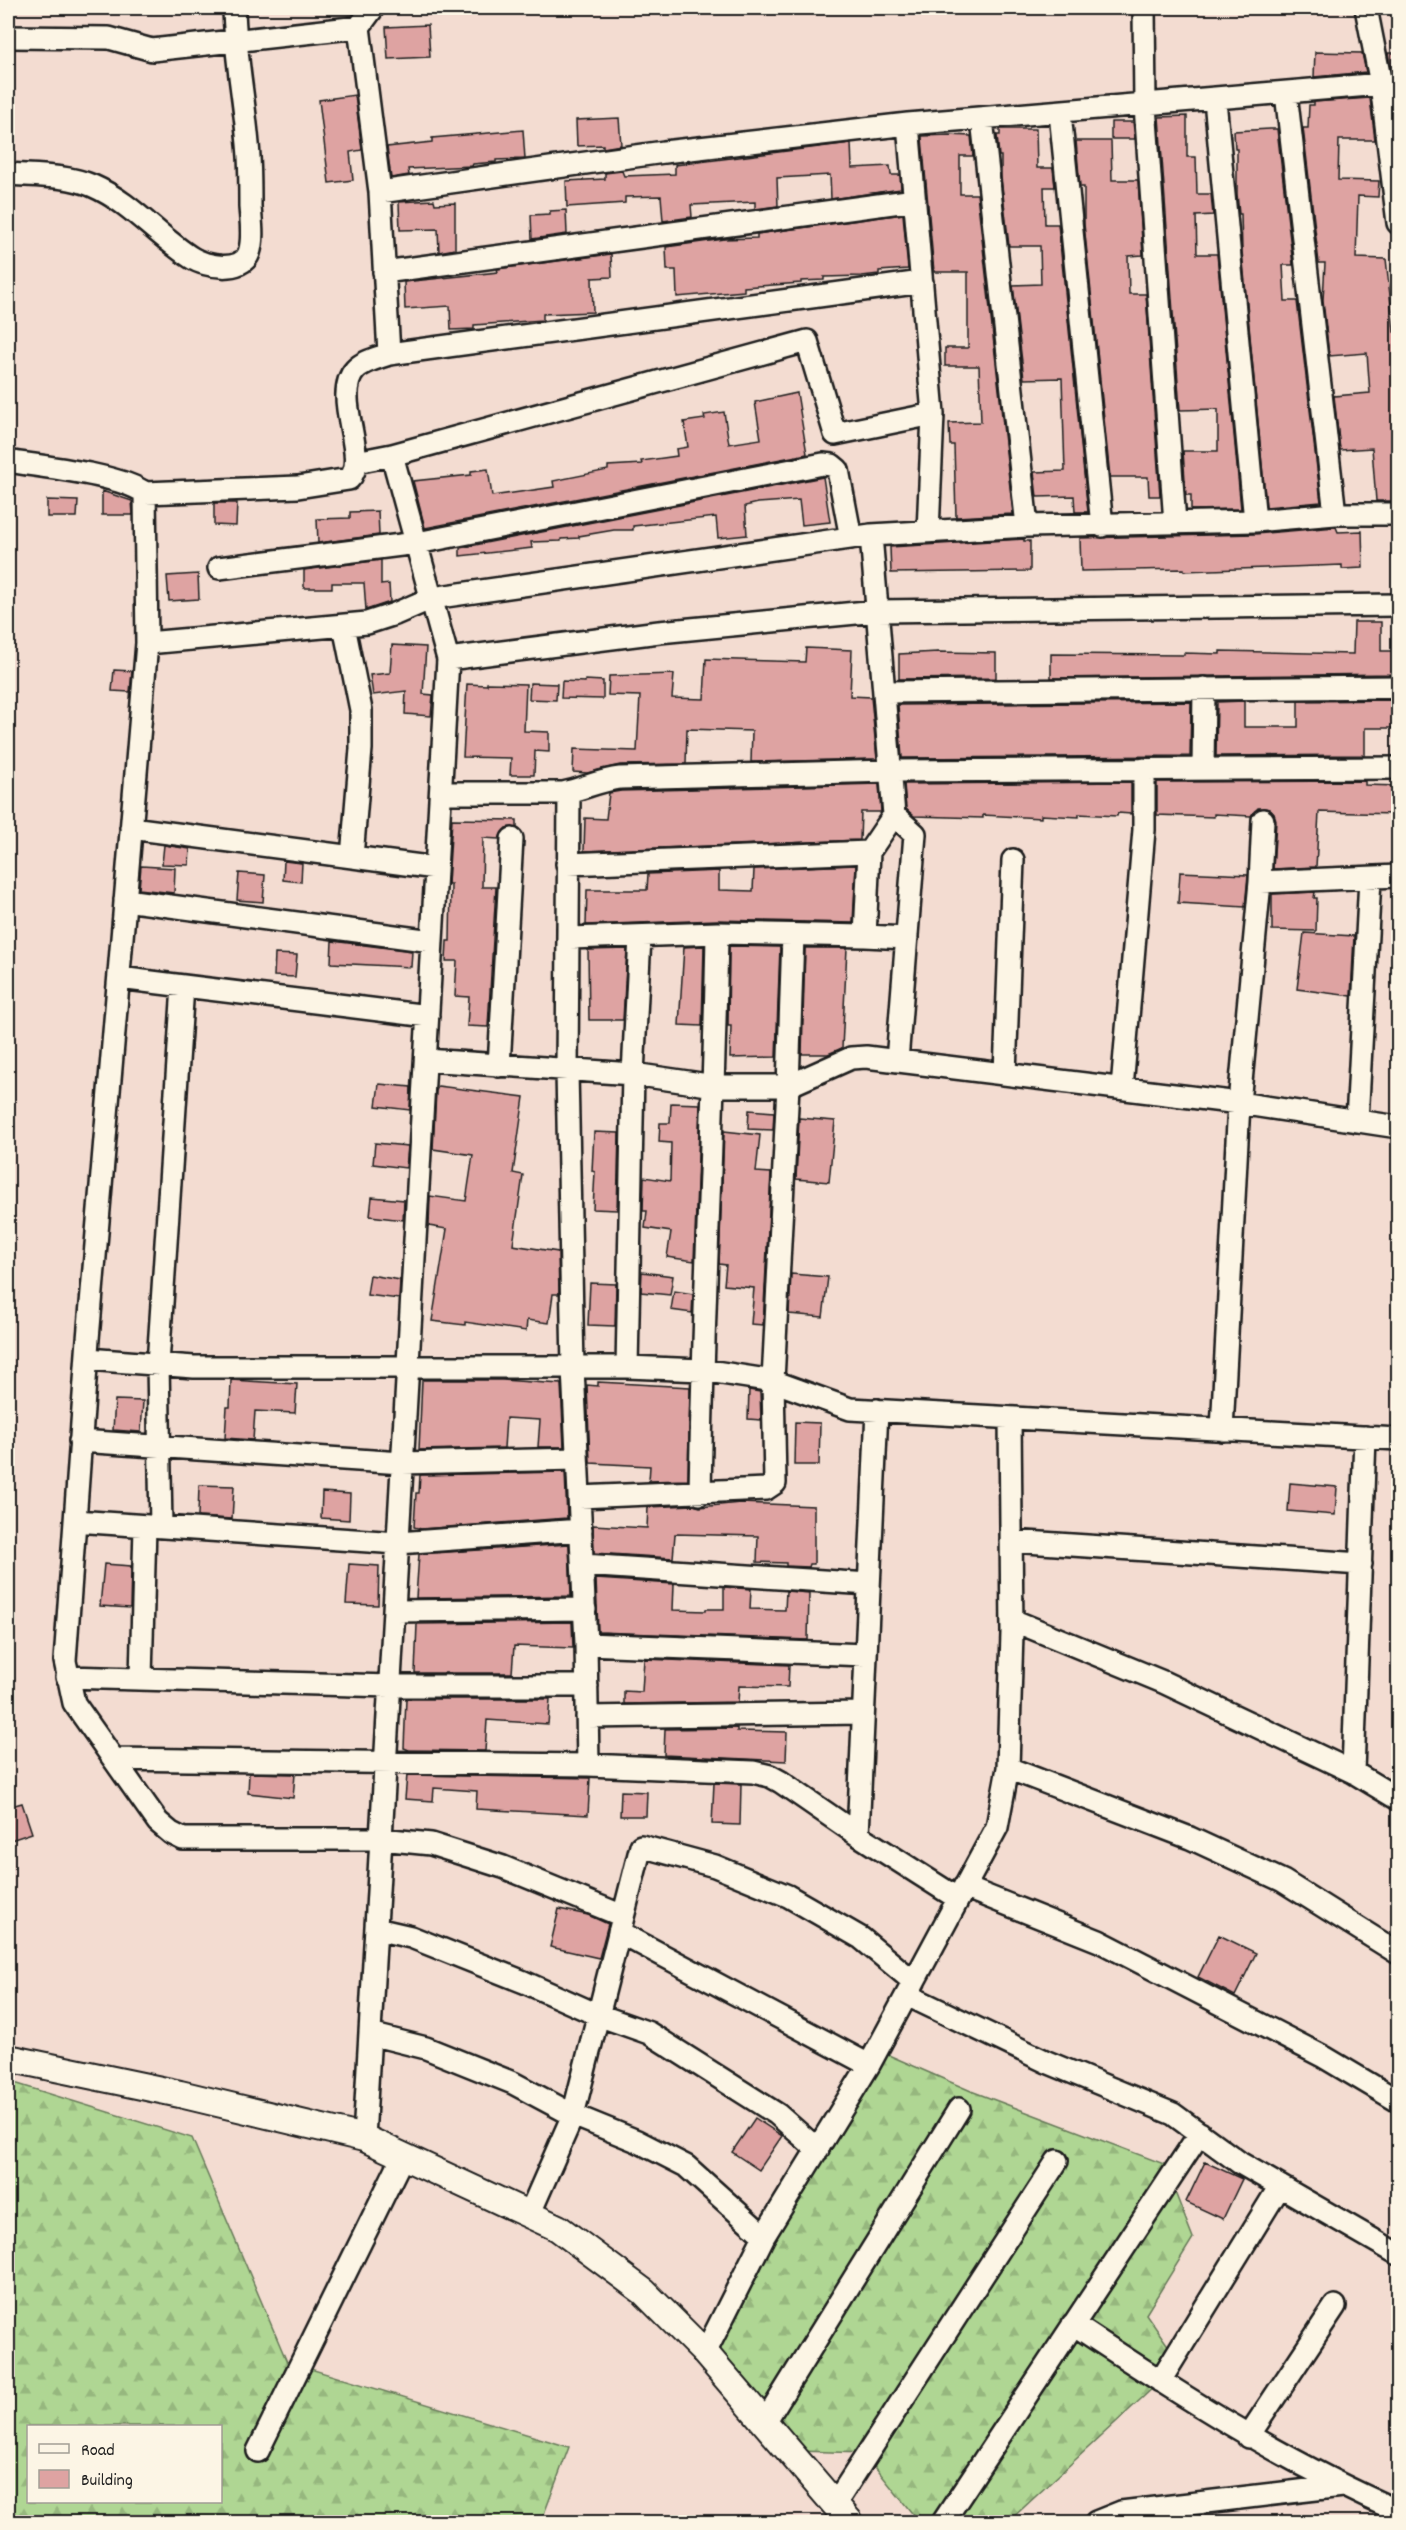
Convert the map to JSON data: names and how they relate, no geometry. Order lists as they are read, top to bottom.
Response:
{
  "legend": ["Road", "Building"]
}
